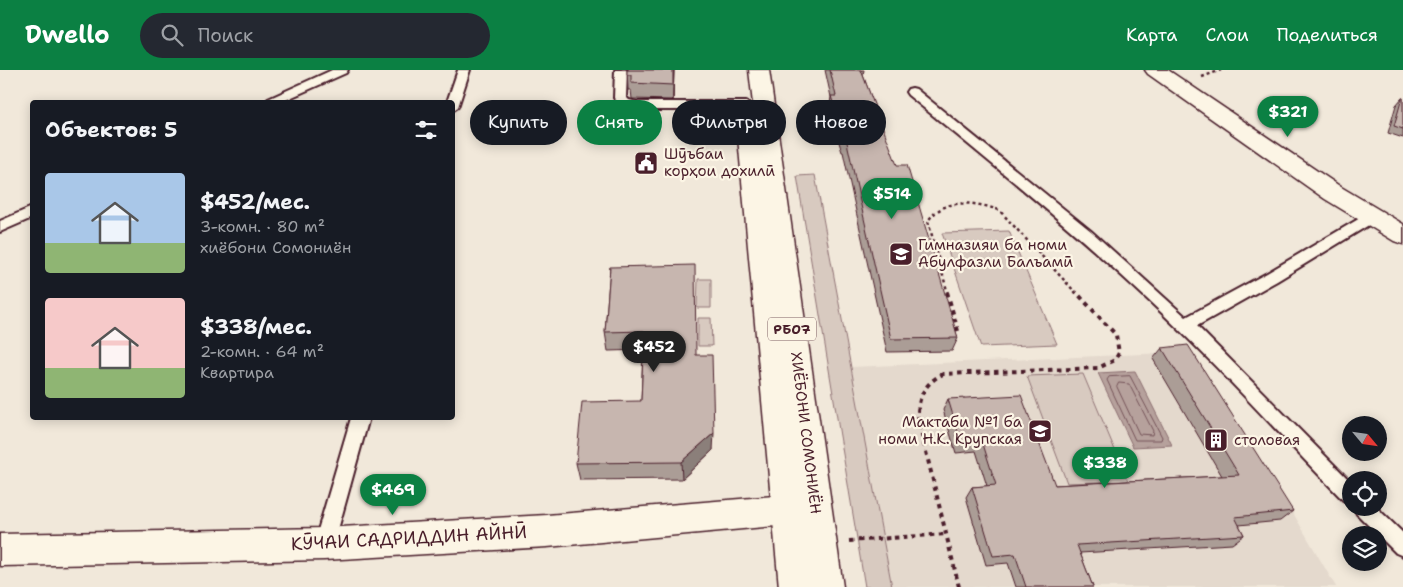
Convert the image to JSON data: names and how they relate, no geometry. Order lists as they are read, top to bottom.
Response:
{
  "streets": {
    "main road": ["РБ07", "ХИЁБОНИ СОМОНИЁН", "КӮЧАИ САДРИДДИН АЙНӢ"]
  },
  "crossings": [
    ["ХИЁБОНИ СОМОНИЁН", "КӮЧАИ САДРИДДИН АЙНӢ"]
  ],
  "places": {
    "public building": ["Шӯъбаи корҳои дохилӣ"],
    "school or university": ["Гимназияи ба номи Абулфазли Балъамӣ", "Мактаби №1 ба номи Н.К. Крупская"],
    "building": ["столовая"]
  },
  "north": "bottom right",
  "page": {
    "header": "Dwello",
    "search": "Поиск",
    "nav": ["Карта", "Слои", "Поделиться"],
    "price": [
      "$321",
      "$514",
      "$452",
      "$338",
      "$469"
    ],
    "chip": [
      "Купить",
      "Снять",
      "Фильтры",
      "Новое"
    ],
    "heading": "Объектов: 5",
    "list": [
      {
        "name": "$452/мес.",
        "note": "3-комн. · 80 m² · хиёбони Сомониён"
      },
      {
        "name": "$338/мес.",
        "note": "2-комн. · 64 m² · Квартира"
      }
    ]
  }
}
